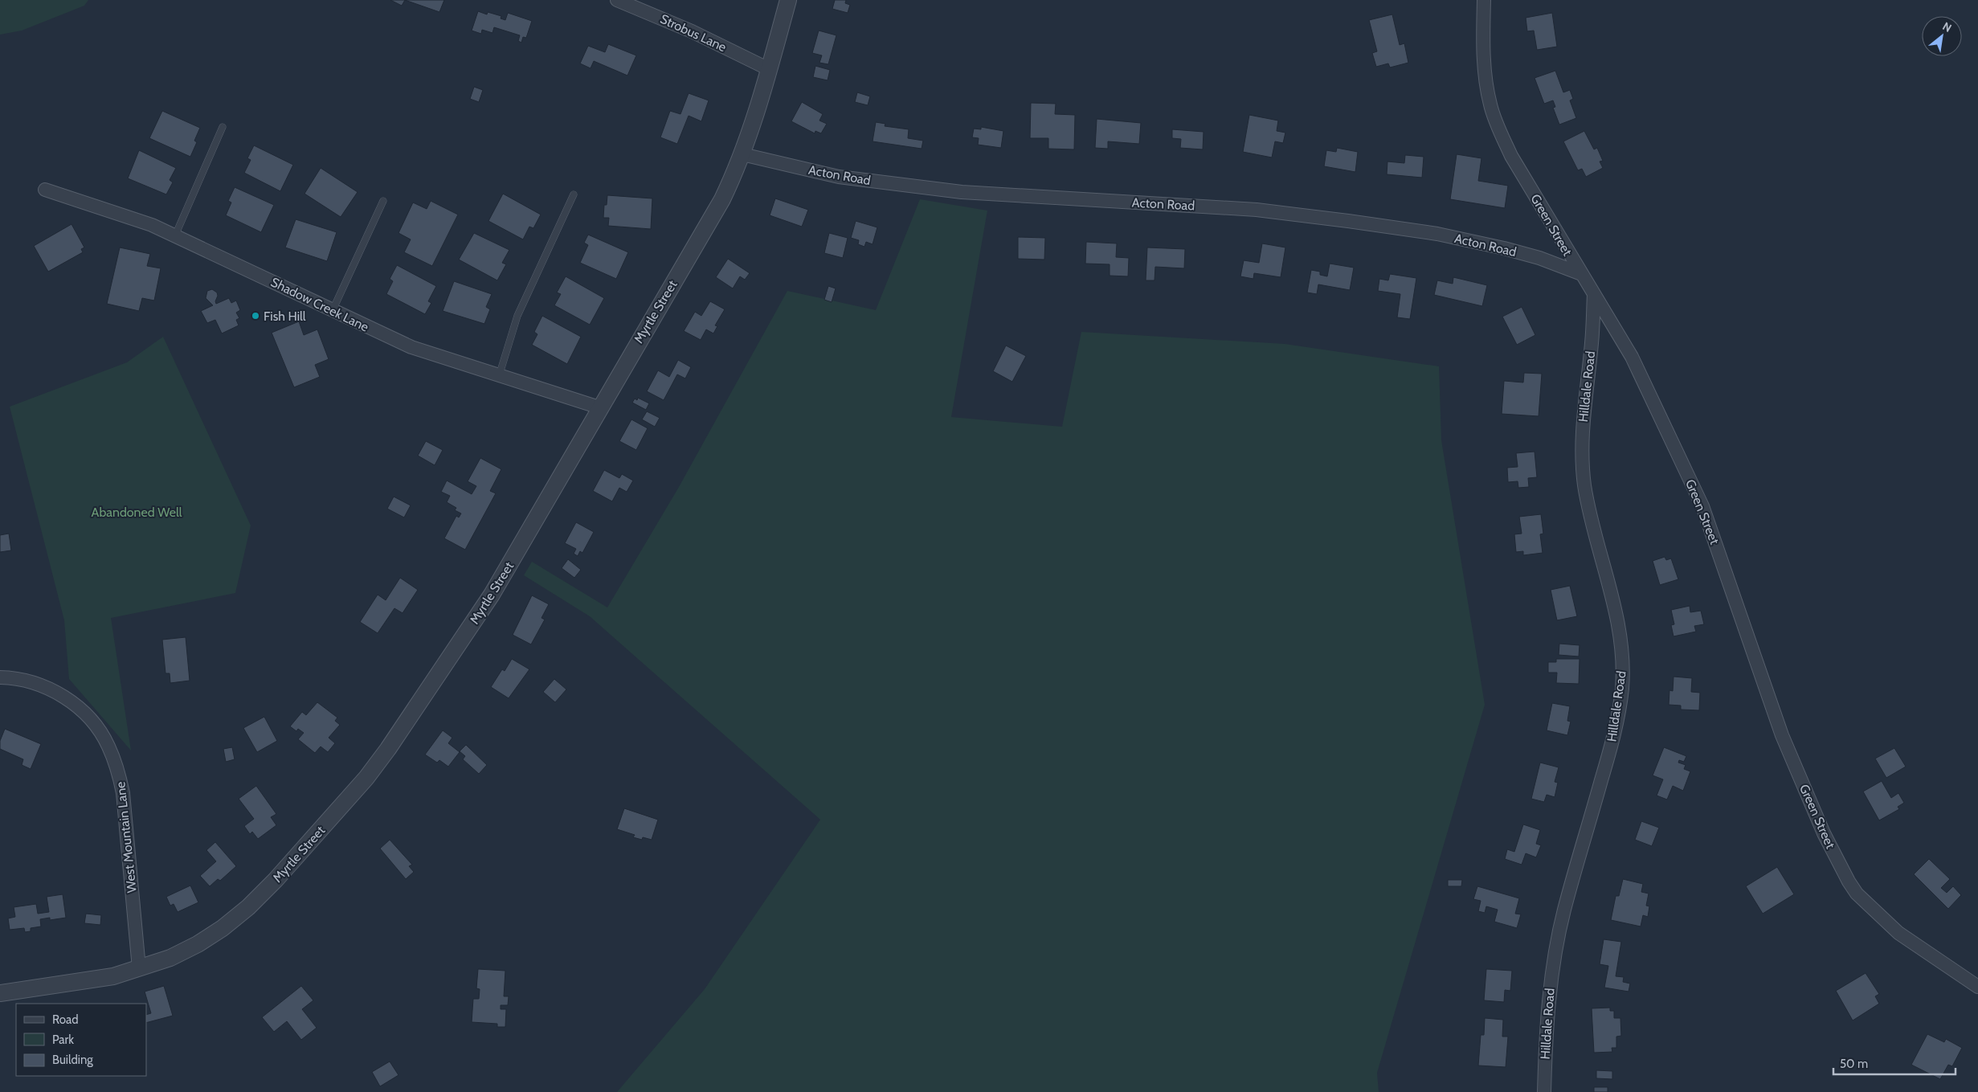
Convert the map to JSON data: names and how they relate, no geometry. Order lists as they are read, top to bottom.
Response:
{
  "streets": {
    "street": [
      "Strobus Lane",
      "Acton Road",
      "Green Street",
      "Shadow Creek Lane",
      "Myrtle Street",
      "Hilldale Road",
      "West Mountain Lane"
    ]
  },
  "crossings": [
    ["Strobus Lane", "Myrtle Street"],
    ["Acton Road", "Green Street"],
    ["Acton Road", "Myrtle Street"],
    ["Green Street", "Hilldale Road"],
    ["Shadow Creek Lane", "Myrtle Street"],
    ["Myrtle Street", "West Mountain Lane"]
  ],
  "parks": ["Abandoned Well"],
  "places": ["Fish Hill"],
  "legend": ["Road", "Park", "Building"],
  "scale_bar": "50 m",
  "north": "top right"
}
